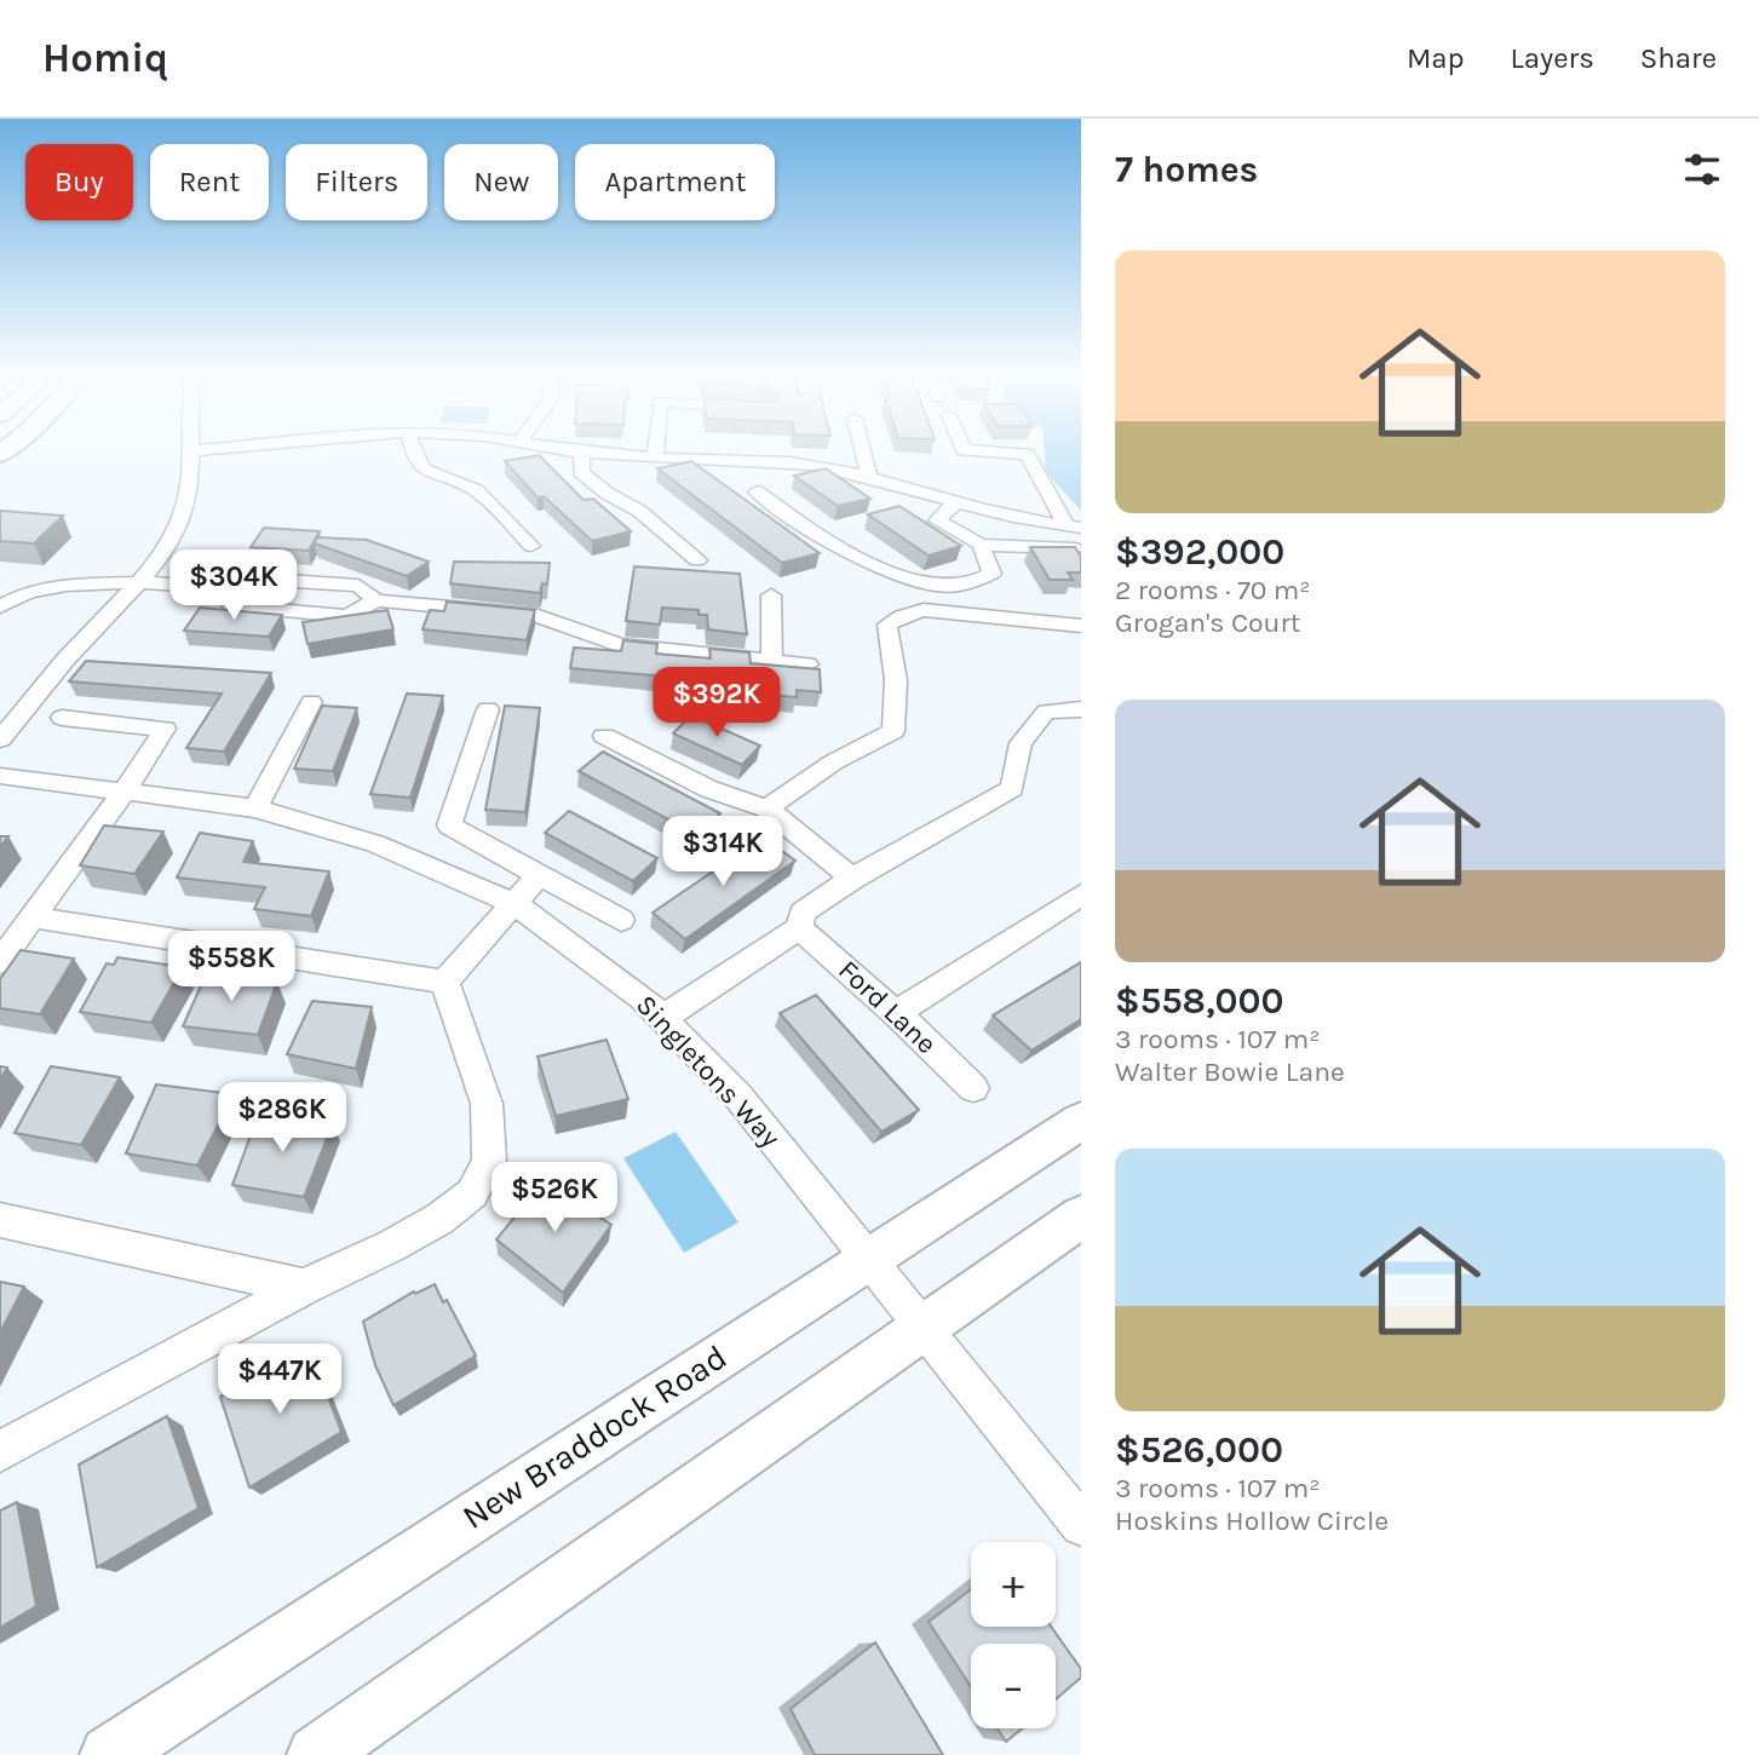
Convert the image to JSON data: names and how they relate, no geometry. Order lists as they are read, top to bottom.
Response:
{
  "streets": {
    "main road": ["New Braddock Road"],
    "street": ["Ford Lane", "Singletons Way"]
  },
  "crossings": [
    ["Singletons Way", "New Braddock Road"]
  ],
  "page": {
    "header": "Homiq",
    "nav": ["Map", "Layers", "Share"],
    "heading": "7 homes",
    "chip": [
      "Buy",
      "Rent",
      "Filters",
      "New",
      "Apartment"
    ],
    "list": [
      {
        "name": "$392,000",
        "note": "2 rooms · 70 m² · Grogan's Court"
      },
      {
        "name": "$558,000",
        "note": "3 rooms · 107 m² · Walter Bowie Lane"
      },
      {
        "name": "$526,000",
        "note": "3 rooms · 107 m² · Hoskins Hollow Circle"
      }
    ],
    "price": [
      "$304K",
      "$392K",
      "$314K",
      "$558K",
      "$286K",
      "$526K",
      "$447K"
    ],
    "map_buttons": ["+", "−"]
  }
}
